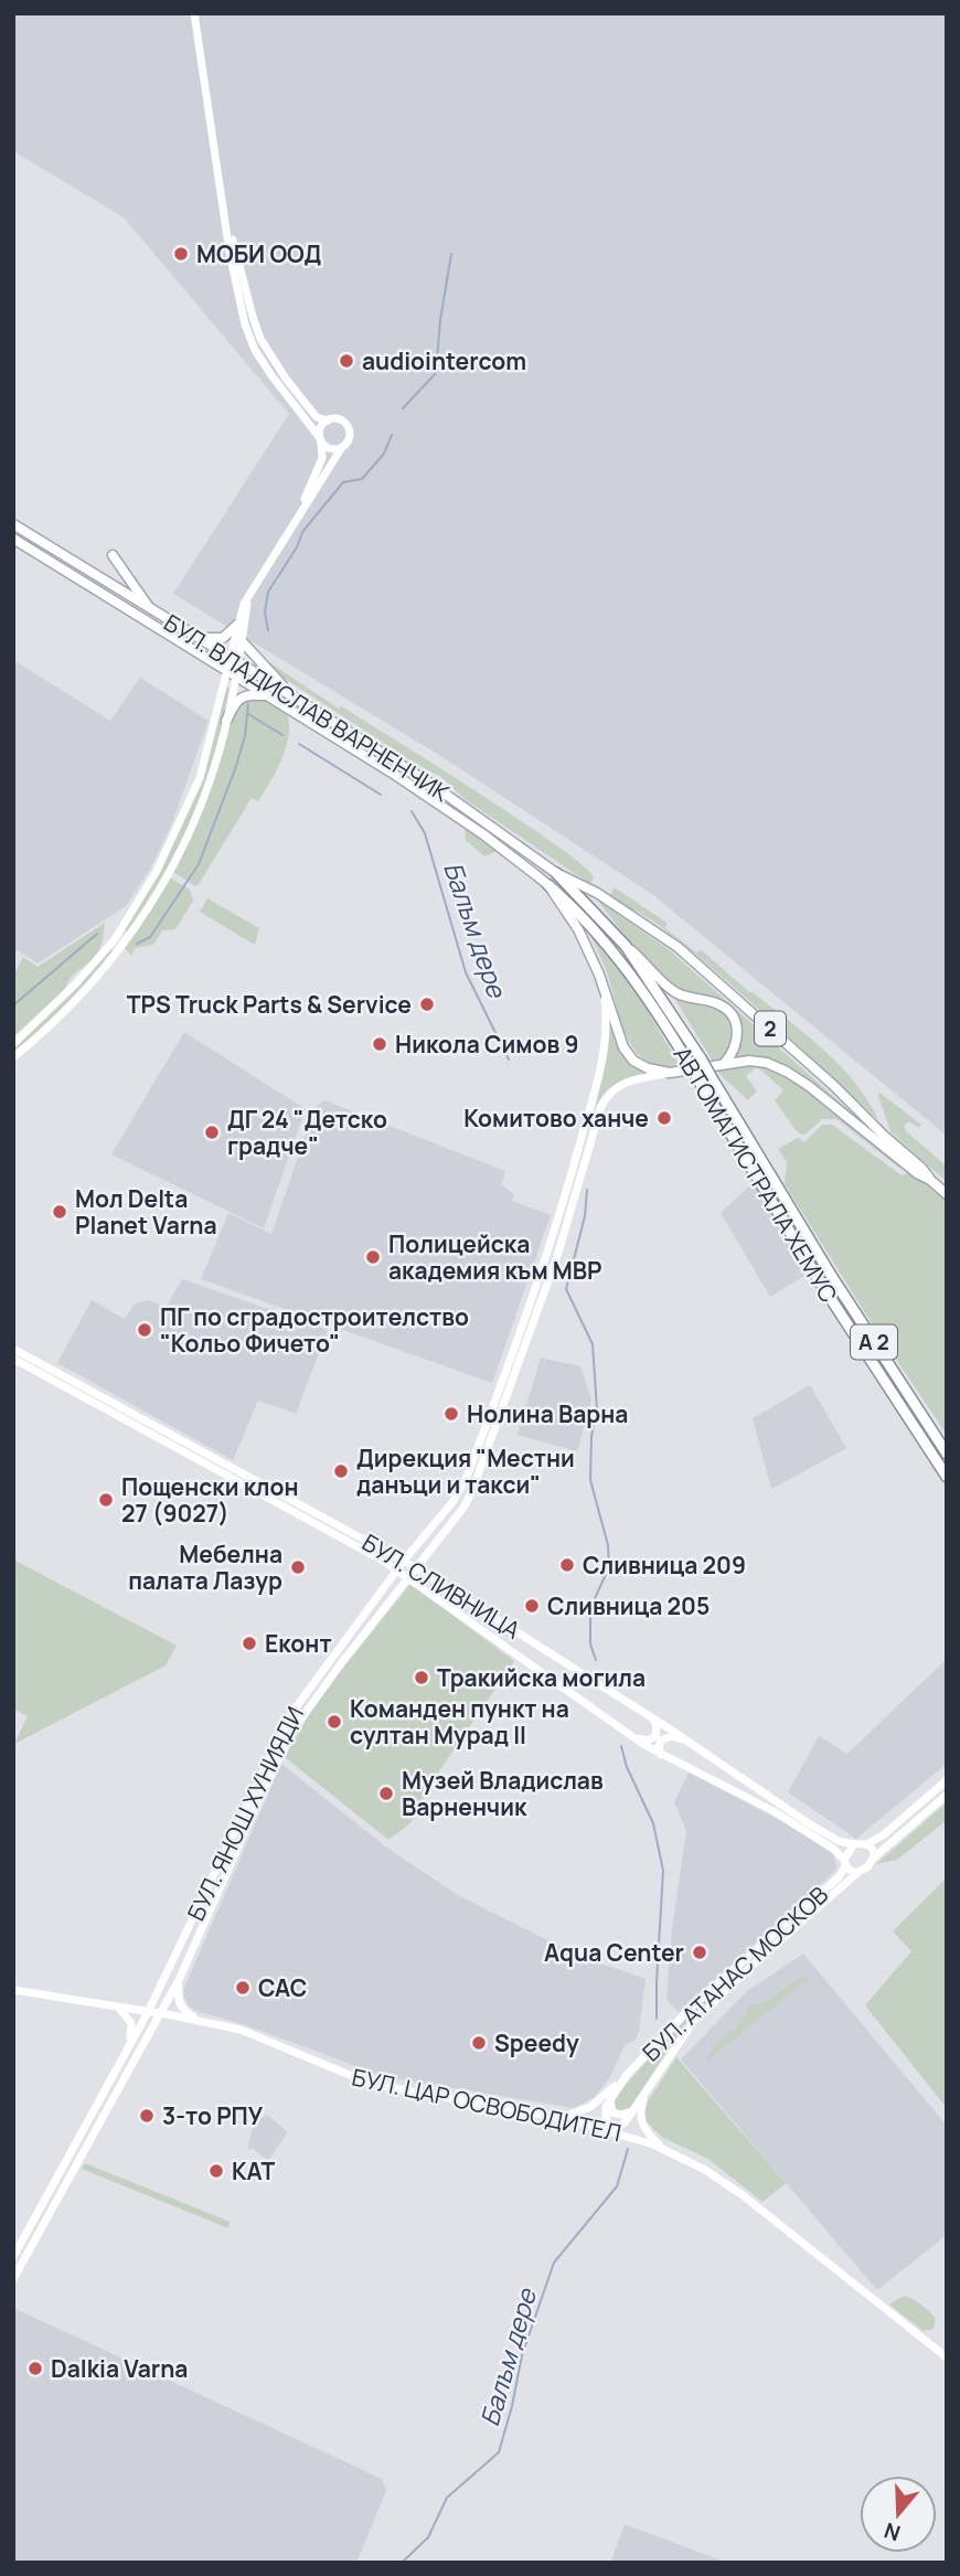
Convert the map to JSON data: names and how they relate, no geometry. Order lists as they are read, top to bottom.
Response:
{
  "streets": {
    "highway": ["АВТОМАГИСТРАЛА ХЕМУС", "A 2"],
    "main road": ["БУЛ. ВЛАДИСЛАВ ВАРНЕНЧИК", "2"],
    "street": [
      "БУЛ. СЛИВНИЦА",
      "БУЛ. ЯНОШ ХУНИЯДИ",
      "БУЛ. АТАНАС МОСКОВ",
      "БУЛ. ЦАР ОСВОБОДИТЕЛ"
    ]
  },
  "crossings": [
    ["БУЛ. ВЛАДИСЛАВ ВАРНЕНЧИК", "2"],
    ["БУЛ. ВЛАДИСЛАВ ВАРНЕНЧИК", "АВТОМАГИСТРАЛА ХЕМУС"],
    ["БУЛ. ВЛАДИСЛАВ ВАРНЕНЧИК", "БУЛ. ЯНОШ ХУНИЯДИ"],
    ["2", "БУЛ. ЯНОШ ХУНИЯДИ"],
    ["БУЛ. СЛИВНИЦА", "БУЛ. ЯНОШ ХУНИЯДИ"],
    ["БУЛ. СЛИВНИЦА", "БУЛ. АТАНАС МОСКОВ"],
    ["БУЛ. ЯНОШ ХУНИЯДИ", "БУЛ. ЦАР ОСВОБОДИТЕЛ"],
    ["БУЛ. АТАНАС МОСКОВ", "БУЛ. ЦАР ОСВОБОДИТЕЛ"]
  ],
  "water": ["Балъм дере"],
  "places": [
    "МОБИ ООД",
    "audiointercom",
    "TPS Truck Parts & Service",
    "Никола Симов 9",
    "Комитово ханче",
    "ДГ 24 \"Детско градче\"",
    "Мол Delta Planet Varna",
    "Полицейска академия към МВР",
    "ПГ по сградостроителство \"Кольо Фичето\"",
    "Нолина Варна",
    "Дирекция \"Местни данъци и такси\"",
    "Пощенски клон 27 (9027)",
    "Сливница 209",
    "Мебелна палата Лазур",
    "Сливница 205",
    "Еконт",
    "Тракийска могила",
    "Команден пункт на султан Мурад II",
    "Музей Владислав Варненчик",
    "Aqua Center",
    "САС",
    "Speedy",
    "3-то РПУ",
    "КАТ",
    "Dalkia Varna"
  ],
  "north": "bottom"
}
